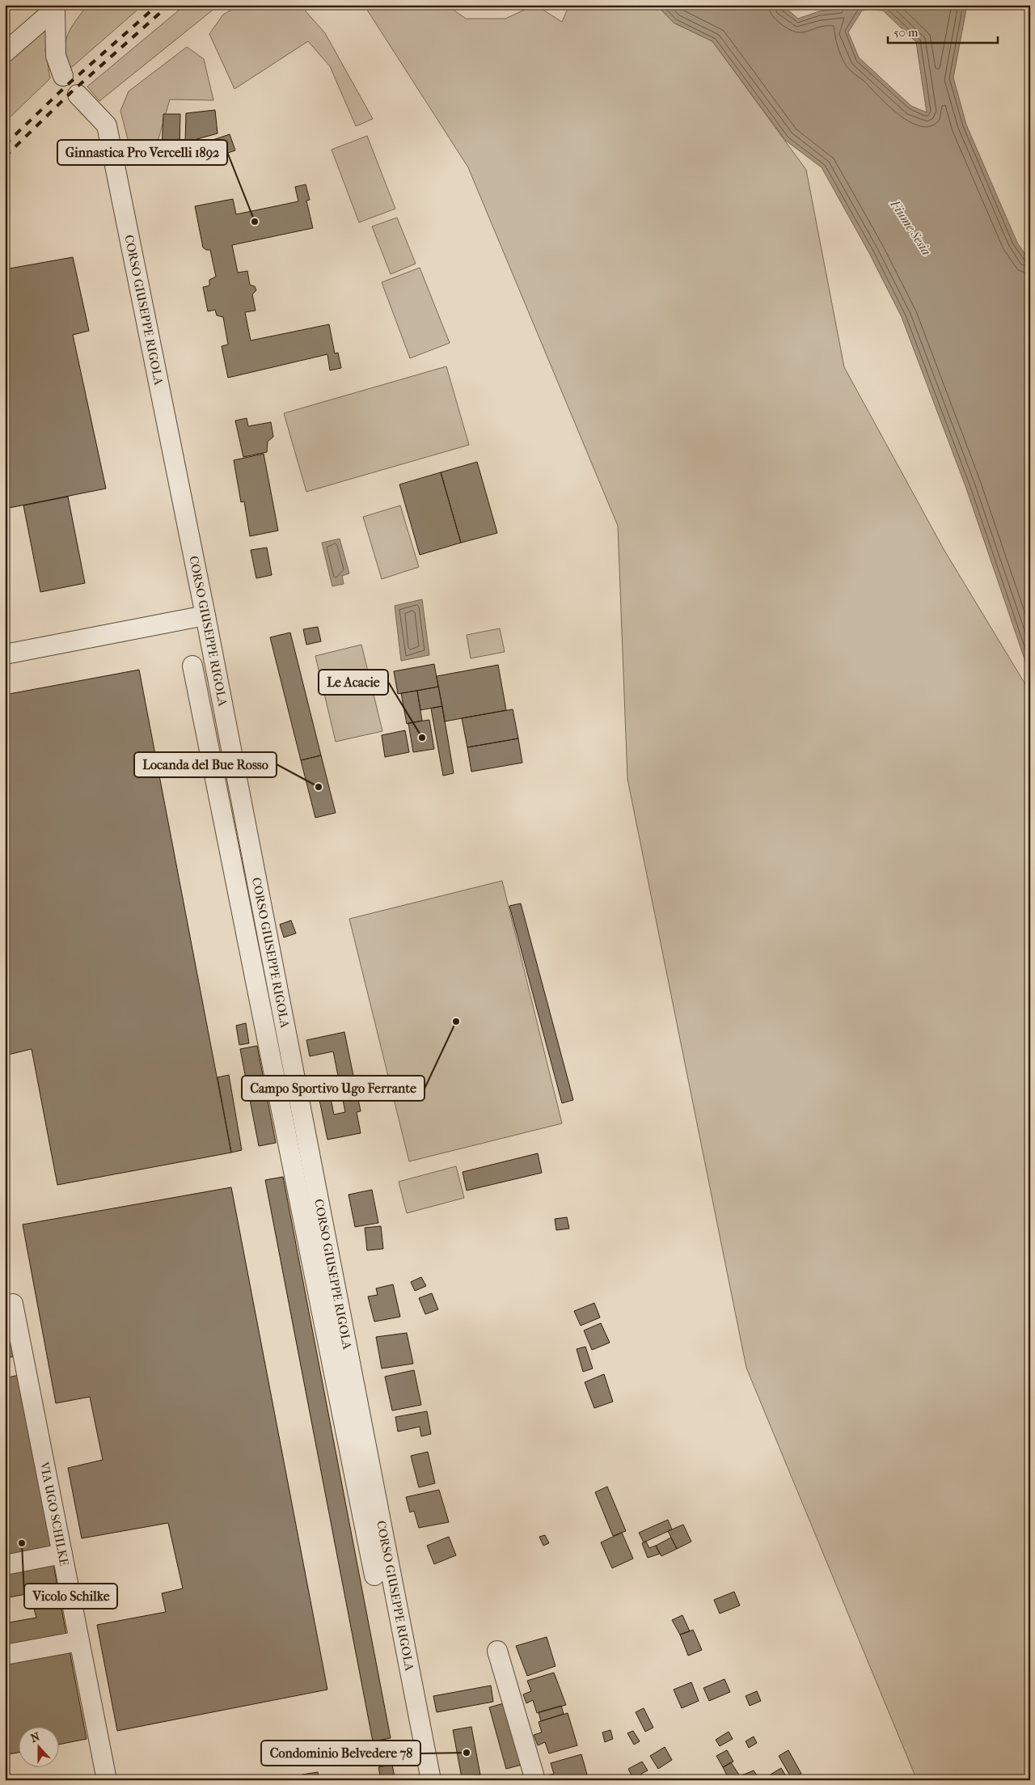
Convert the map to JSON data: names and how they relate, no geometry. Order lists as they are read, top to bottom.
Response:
{
  "streets": {
    "street": ["CORSO GIUSEPPE RIGOLA", "VIA UGO SCHILKE"]
  },
  "water": ["Fiume Sesia"],
  "places": [
    "Ginnastica Pro Vercelli 1892",
    "Le Acacie",
    "Locanda del Bue Rosso",
    "Campo Sportivo Ugo Ferrante",
    "Vicolo Schilke",
    "Condominio Belvedere 78"
  ],
  "scale_bar": "50 m",
  "north": "top"
}
